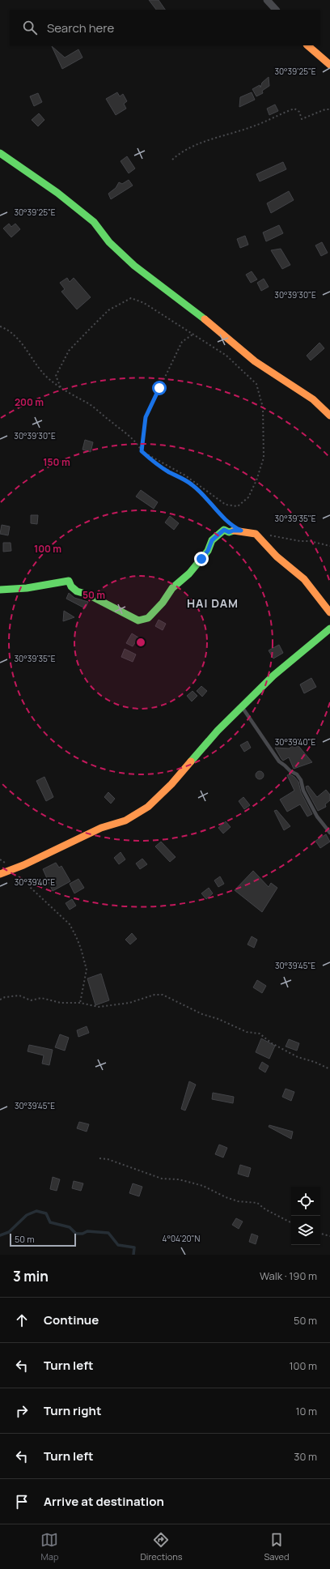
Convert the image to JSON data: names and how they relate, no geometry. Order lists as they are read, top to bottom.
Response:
{
  "districts": ["HAI DAM"],
  "scale_bar": "50 m",
  "page": {
    "search": "Search here",
    "scale": "50 m",
    "heading": ["3 min", "Walk · 190 m"],
    "list": [
      ["Continue", "50 m"],
      ["Turn left", "100 m"],
      ["Turn right", "10 m"],
      ["Turn left", "30 m"],
      "Arrive at destination"
    ],
    "nav": ["Map", "Directions", "Saved"]
  },
  "coordinates": [
    "30°39'25\"E",
    "30°39'30\"E",
    "30°39'35\"E",
    "30°39'40\"E",
    "30°39'45\"E",
    "4°04'20\"N"
  ],
  "rings": [
    "200 m",
    "150 m",
    "100 m",
    "50 m"
  ]
}
